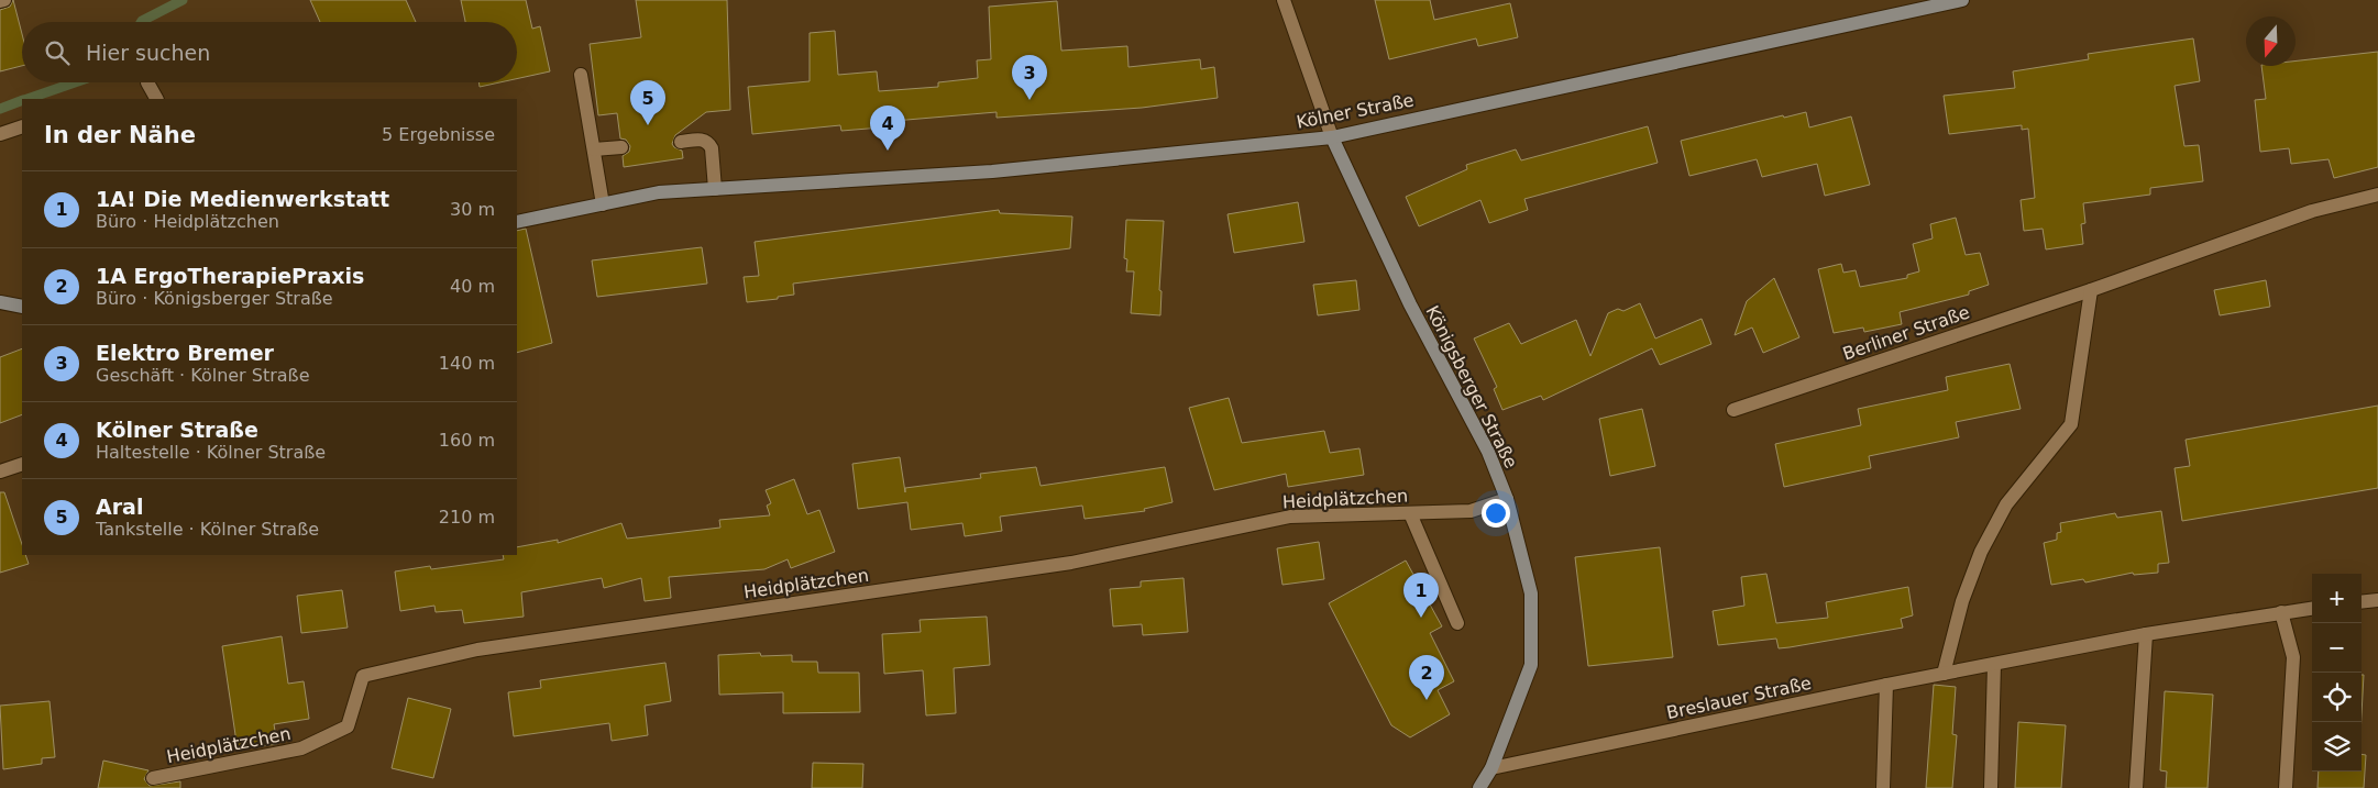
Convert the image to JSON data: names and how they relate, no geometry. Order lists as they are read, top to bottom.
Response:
{
  "streets": {
    "main road": ["Kölner Straße", "Königsberger Straße"],
    "street": ["Berliner Straße", "Heidplätzchen", "Breslauer Straße"]
  },
  "crossings": [
    ["Kölner Straße", "Königsberger Straße"],
    ["Königsberger Straße", "Heidplätzchen"],
    ["Königsberger Straße", "Breslauer Straße"]
  ],
  "north": "bottom",
  "page": {
    "search": "Hier suchen",
    "pins": [
      "3",
      "5",
      "4",
      "1",
      "2"
    ],
    "heading": ["In der Nähe", "5 Ergebnisse"],
    "list": [
      {
        "mark": "1",
        "name": "1A! Die Medienwerkstatt",
        "note": "Büro · Heidplätzchen",
        "value": "30 m"
      },
      {
        "mark": "2",
        "name": "1A ErgoTherapiePraxis",
        "note": "Büro · Königsberger Straße",
        "value": "40 m"
      },
      {
        "mark": "3",
        "name": "Elektro Bremer",
        "note": "Geschäft · Kölner Straße",
        "value": "140 m"
      },
      {
        "mark": "4",
        "name": "Kölner Straße",
        "note": "Haltestelle · Kölner Straße",
        "value": "160 m"
      },
      {
        "mark": "5",
        "name": "Aral",
        "note": "Tankstelle · Kölner Straße",
        "value": "210 m"
      }
    ],
    "map_buttons": ["+", "−"]
  }
}
